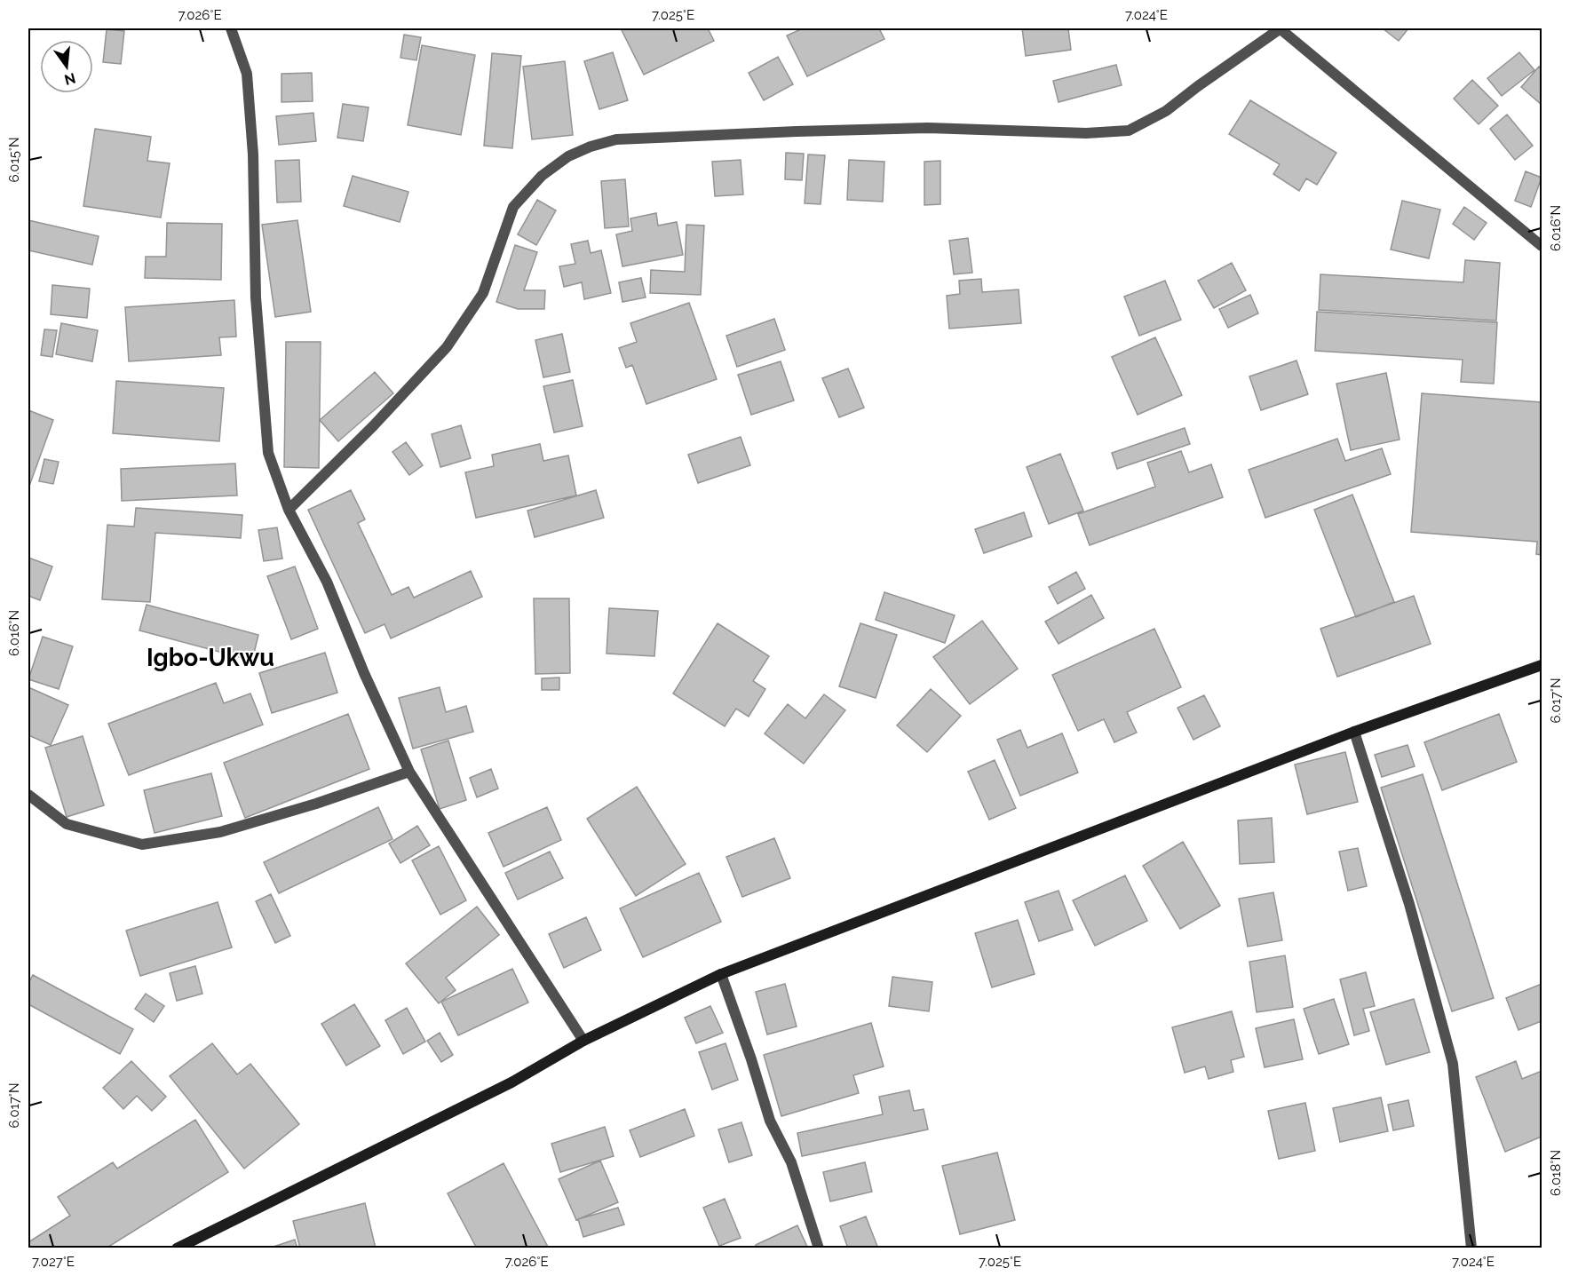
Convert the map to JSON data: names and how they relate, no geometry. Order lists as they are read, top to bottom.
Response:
{
  "districts": ["Igbo-Ukwu"],
  "north": "bottom",
  "coordinates": [
    "7.026°E",
    "7.025°E",
    "7.024°E",
    "6.015°N",
    "6.016°N",
    "6.017°N",
    "6.018°N",
    "7.027°E"
  ]
}
